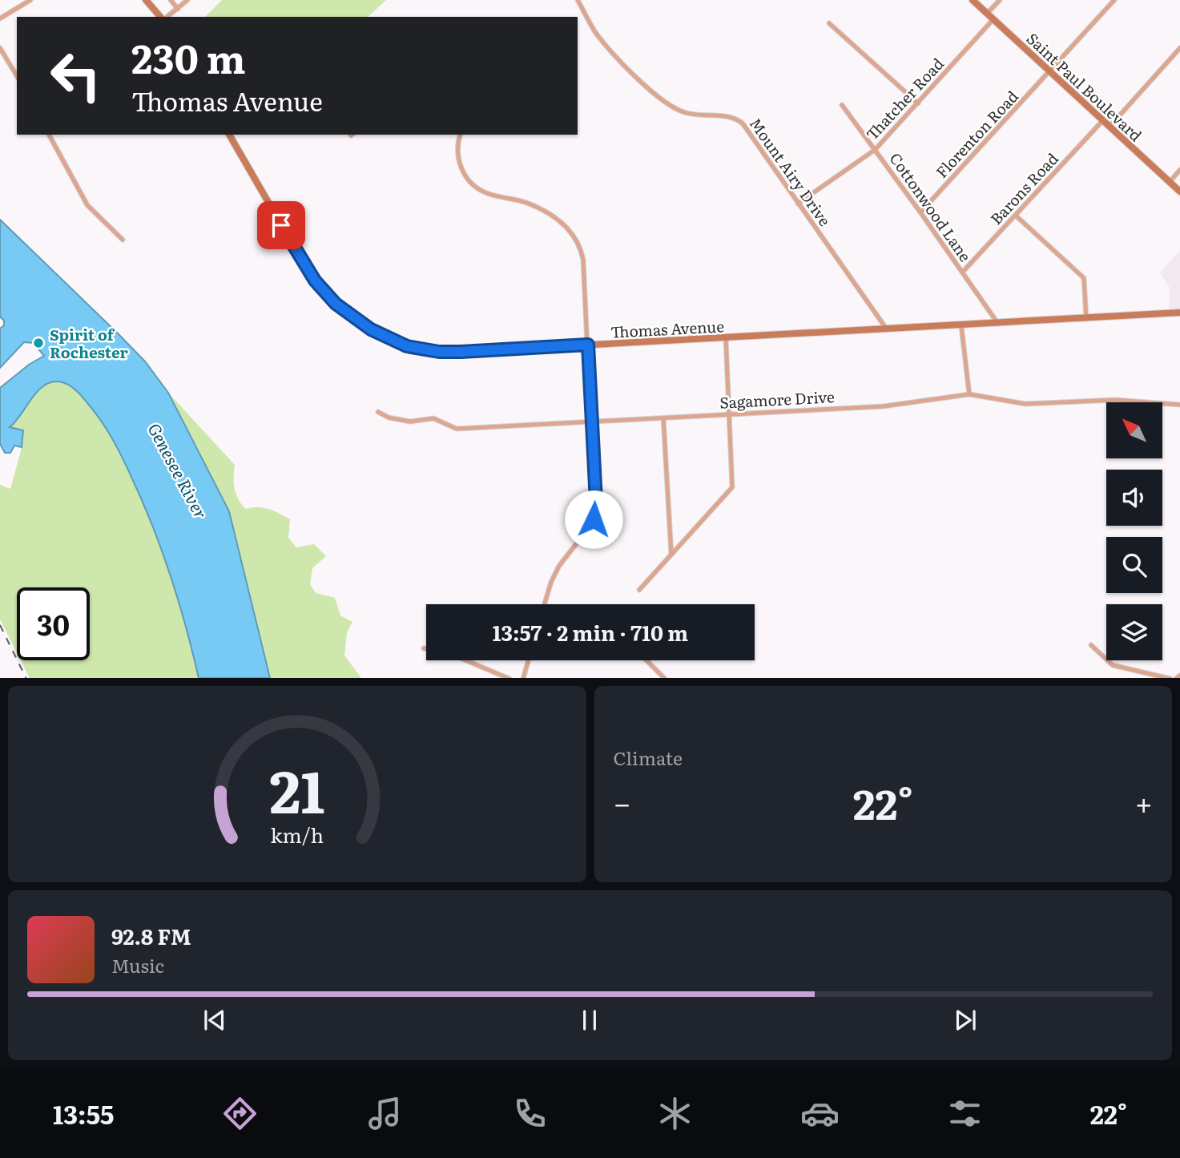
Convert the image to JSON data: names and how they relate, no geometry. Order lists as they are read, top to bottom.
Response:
{
  "streets": {
    "main road": ["Saint Paul Boulevard", "Thomas Avenue"],
    "street": [
      "Thatcher Road",
      "Florenton Road",
      "Mount Airy Drive",
      "Barons Road",
      "Cottonwood Lane",
      "Sagamore Drive"
    ]
  },
  "crossings": [
    ["Saint Paul Boulevard", "Thatcher Road"],
    ["Saint Paul Boulevard", "Florenton Road"],
    ["Saint Paul Boulevard", "Barons Road"],
    ["Thatcher Road", "Mount Airy Drive"],
    ["Thatcher Road", "Cottonwood Lane"],
    ["Florenton Road", "Cottonwood Lane"],
    ["Mount Airy Drive", "Thomas Avenue"],
    ["Barons Road", "Cottonwood Lane"],
    ["Cottonwood Lane", "Thomas Avenue"]
  ],
  "water": ["Genesee River"],
  "places": ["Spirit of Rochester"],
  "north": "top left",
  "page": {
    "turn": ["230 m", "Thomas Avenue"],
    "limit": "30",
    "trip": "13:57 · 2 min · 710 m",
    "tile": "Climate",
    "heat": ["−", "22°", "+"],
    "song": ["92.8 FM", "Music"],
    "tabs": ["13:55", "22°"],
    "gauge": ["21", "km/h"]
  }
}
